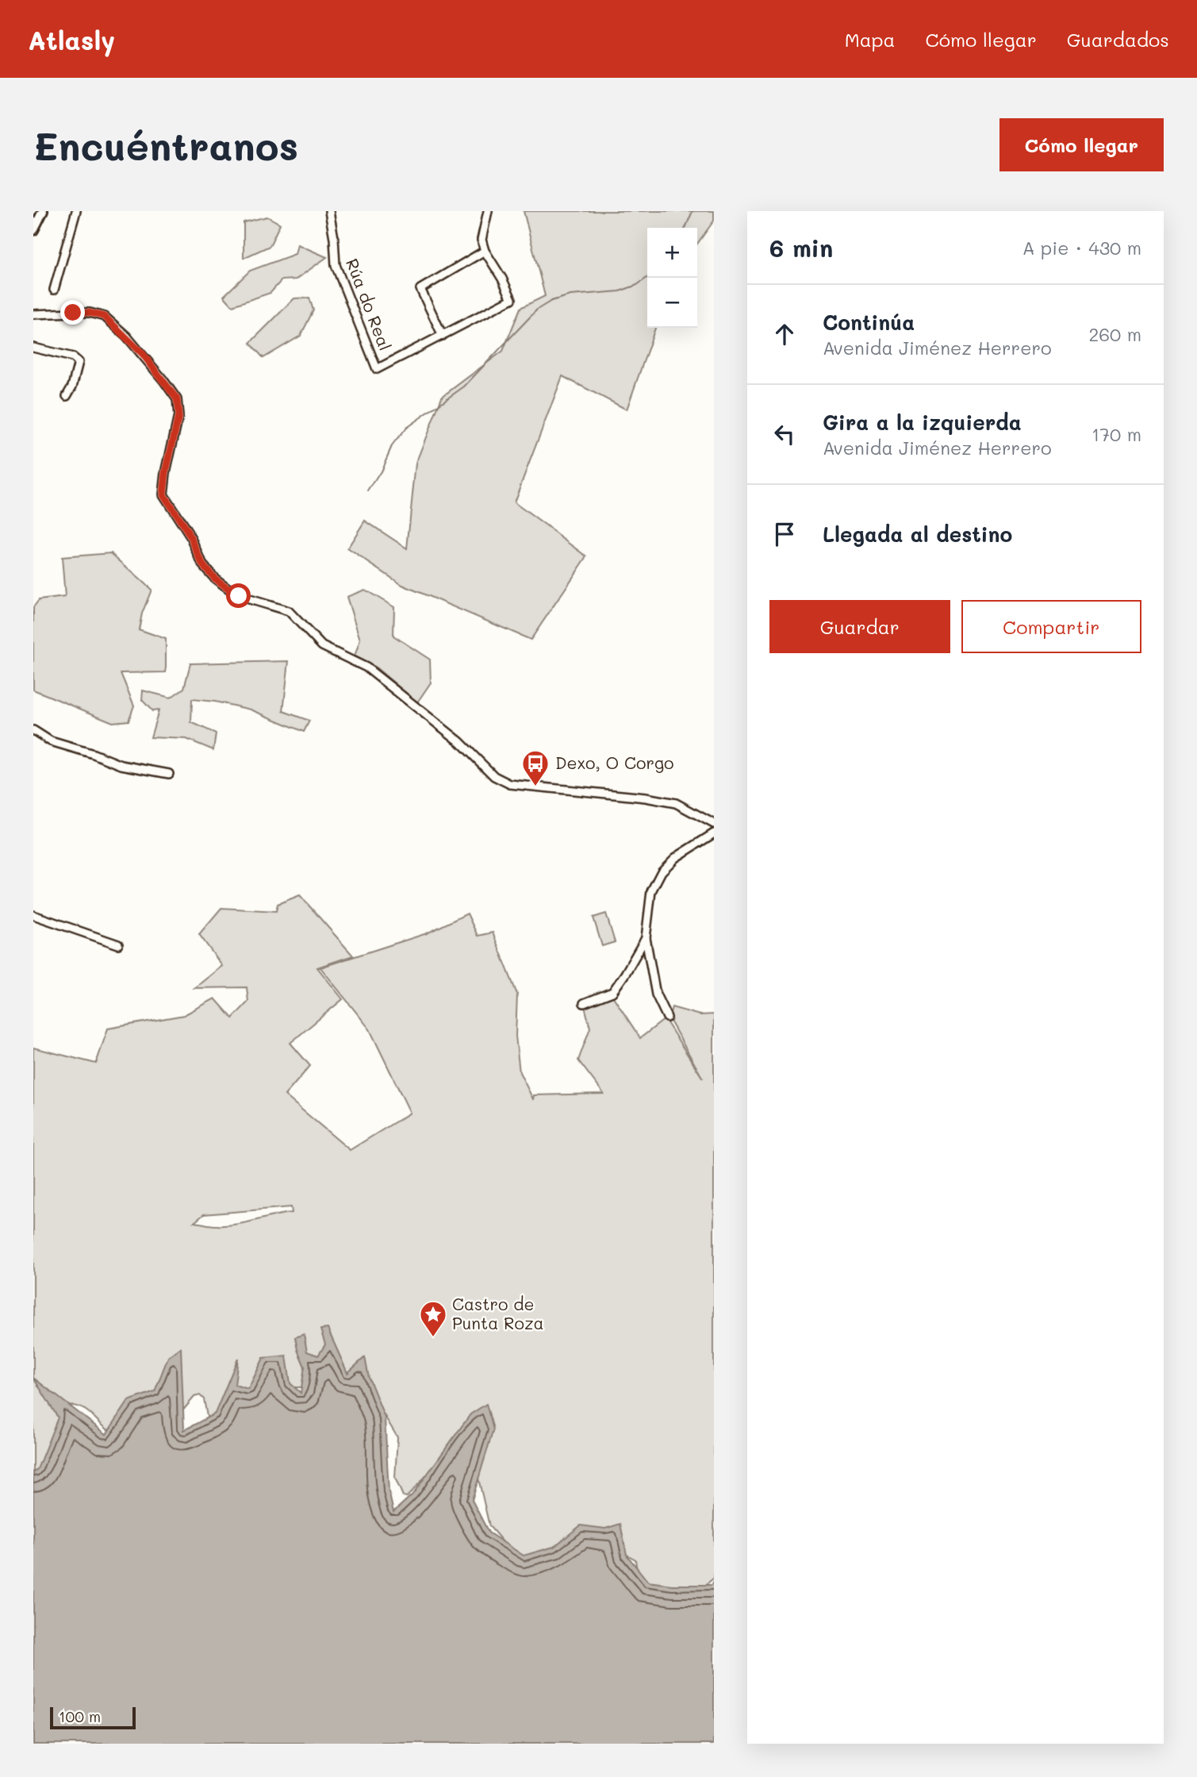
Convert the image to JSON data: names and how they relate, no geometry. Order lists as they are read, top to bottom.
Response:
{
  "streets": {
    "street": ["Rúa do Real"]
  },
  "places": {
    "bus stop": ["Dexo, O Corgo"],
    "place": ["Castro de Punta Roza"]
  },
  "scale_bar": "100 m",
  "page": {
    "header": "Atlasly",
    "nav": ["Mapa", "Cómo llegar", "Guardados"],
    "buttons": [
      "Cómo llegar",
      ["Guardar", "Compartir"]
    ],
    "title": "Encuéntranos",
    "heading": ["6 min", "A pie · 430 m"],
    "map_buttons": ["+", "−"],
    "list": [
      ["Continúa", "Avenida Jiménez Herrero", "260 m"],
      ["Gira a la izquierda", "Avenida Jiménez Herrero", "170 m"],
      "Llegada al destino"
    ],
    "scale": "100 m"
  }
}
